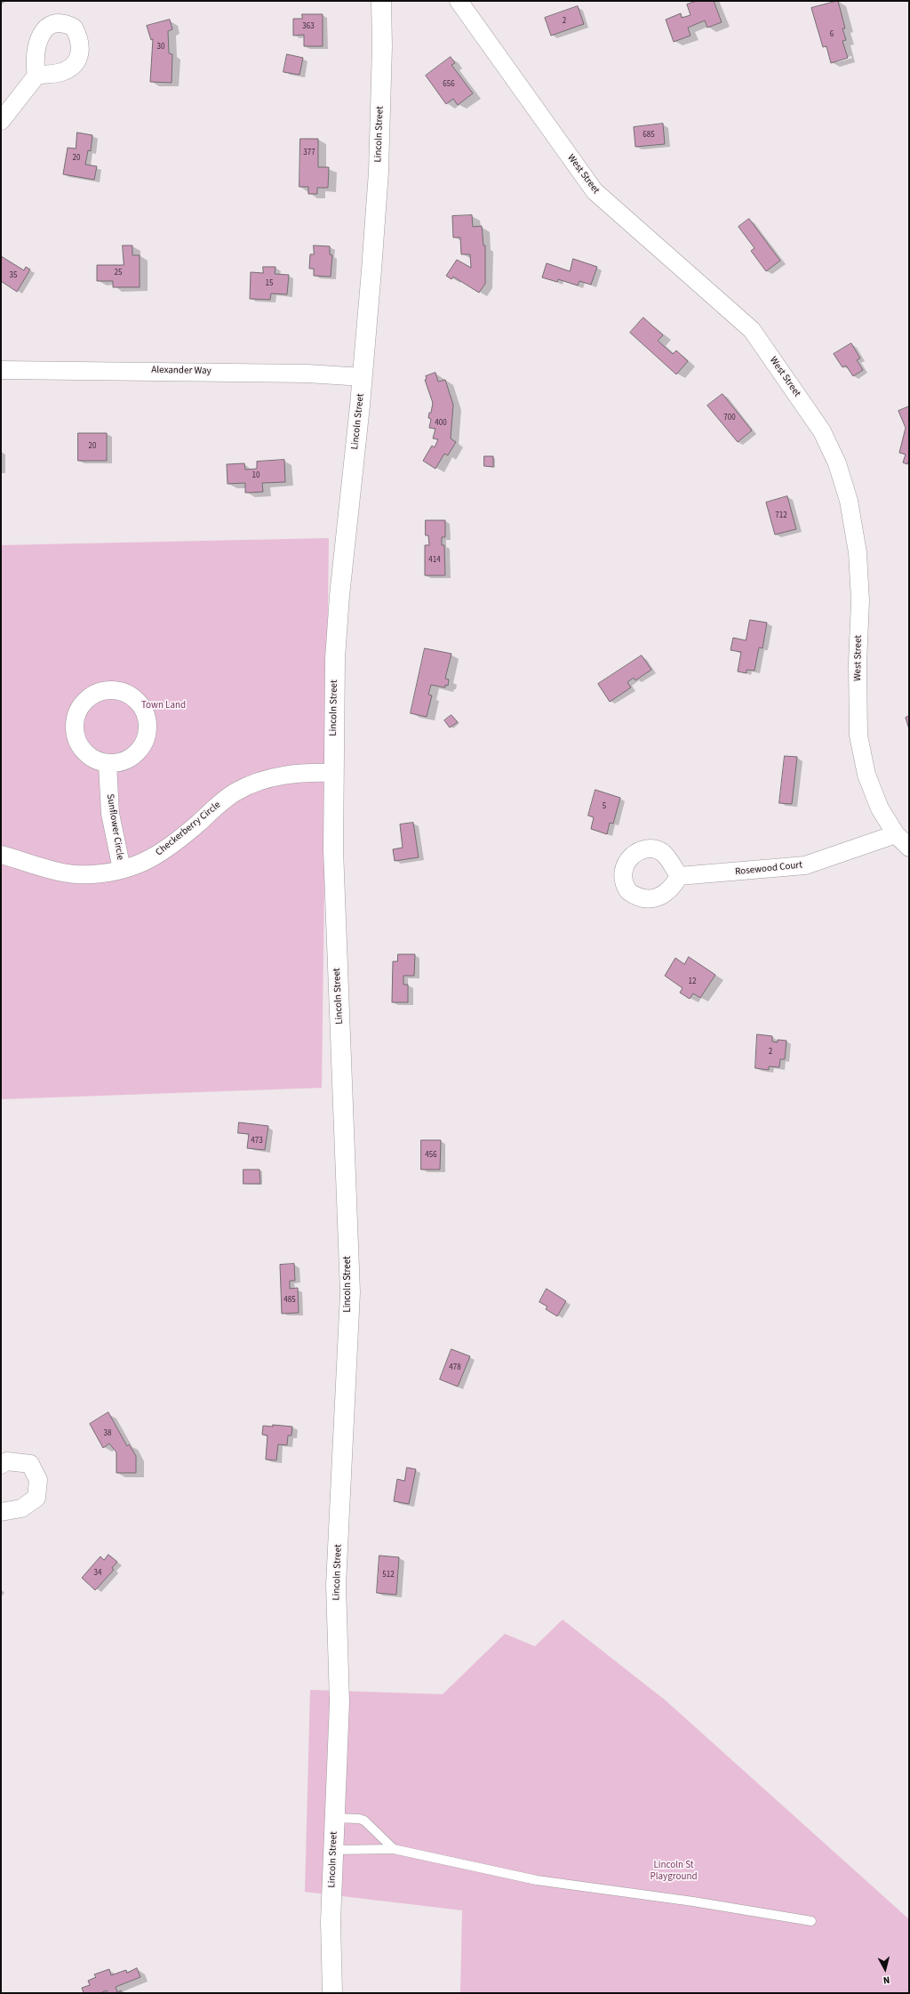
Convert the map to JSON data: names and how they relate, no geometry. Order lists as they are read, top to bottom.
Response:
{
  "streets": {
    "main road": ["Lincoln Street"],
    "street": [
      "West Street",
      "Alexander Way",
      "Sunflower Circle",
      "Checkerberry Circle",
      "Rosewood Court"
    ]
  },
  "crossings": [
    ["Lincoln Street", "Alexander Way"],
    ["Lincoln Street", "Checkerberry Circle"],
    ["West Street", "Rosewood Court"],
    ["Sunflower Circle", "Checkerberry Circle"]
  ],
  "parks": ["Town Land", "Lincoln St Playground"],
  "house_numbers": [
    "2",
    "363",
    "6",
    "30",
    "656",
    "685",
    "377",
    "20",
    "25",
    "35",
    "15",
    "700",
    "400",
    "20",
    "10",
    "712",
    "414",
    "5",
    "12",
    "2",
    "473",
    "456",
    "485",
    "478",
    "38",
    "34",
    "512"
  ],
  "north": "bottom"
}
